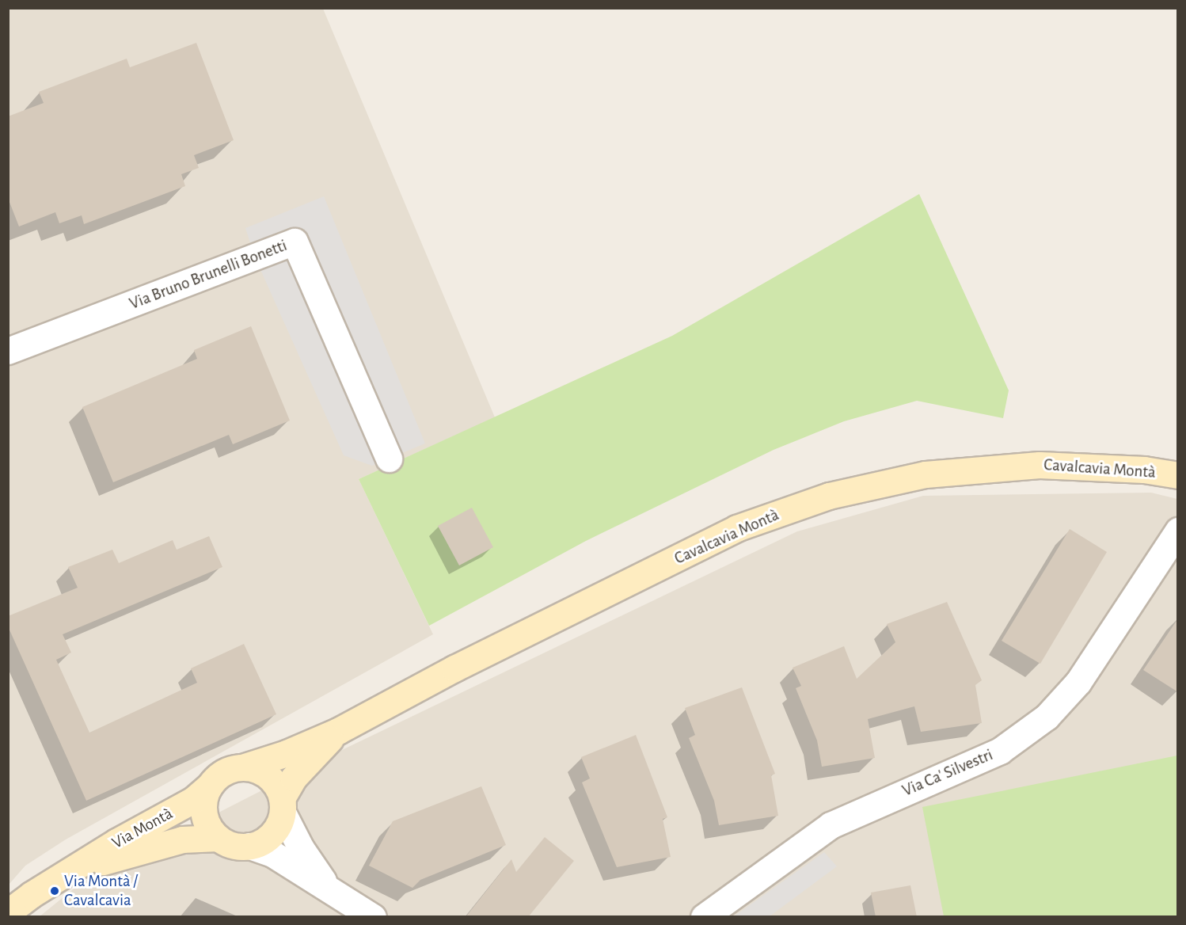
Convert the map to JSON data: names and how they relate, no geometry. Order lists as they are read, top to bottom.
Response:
{
  "streets": {
    "main road": ["Cavalcavia Montà", "Via Montà"],
    "street": ["Via Bruno Brunelli Bonetti", "Via Ca' Silvestri"]
  },
  "crossings": [
    ["Cavalcavia Montà", "Via Montà"]
  ],
  "places": ["Via Montà / Cavalcavia"]
}
